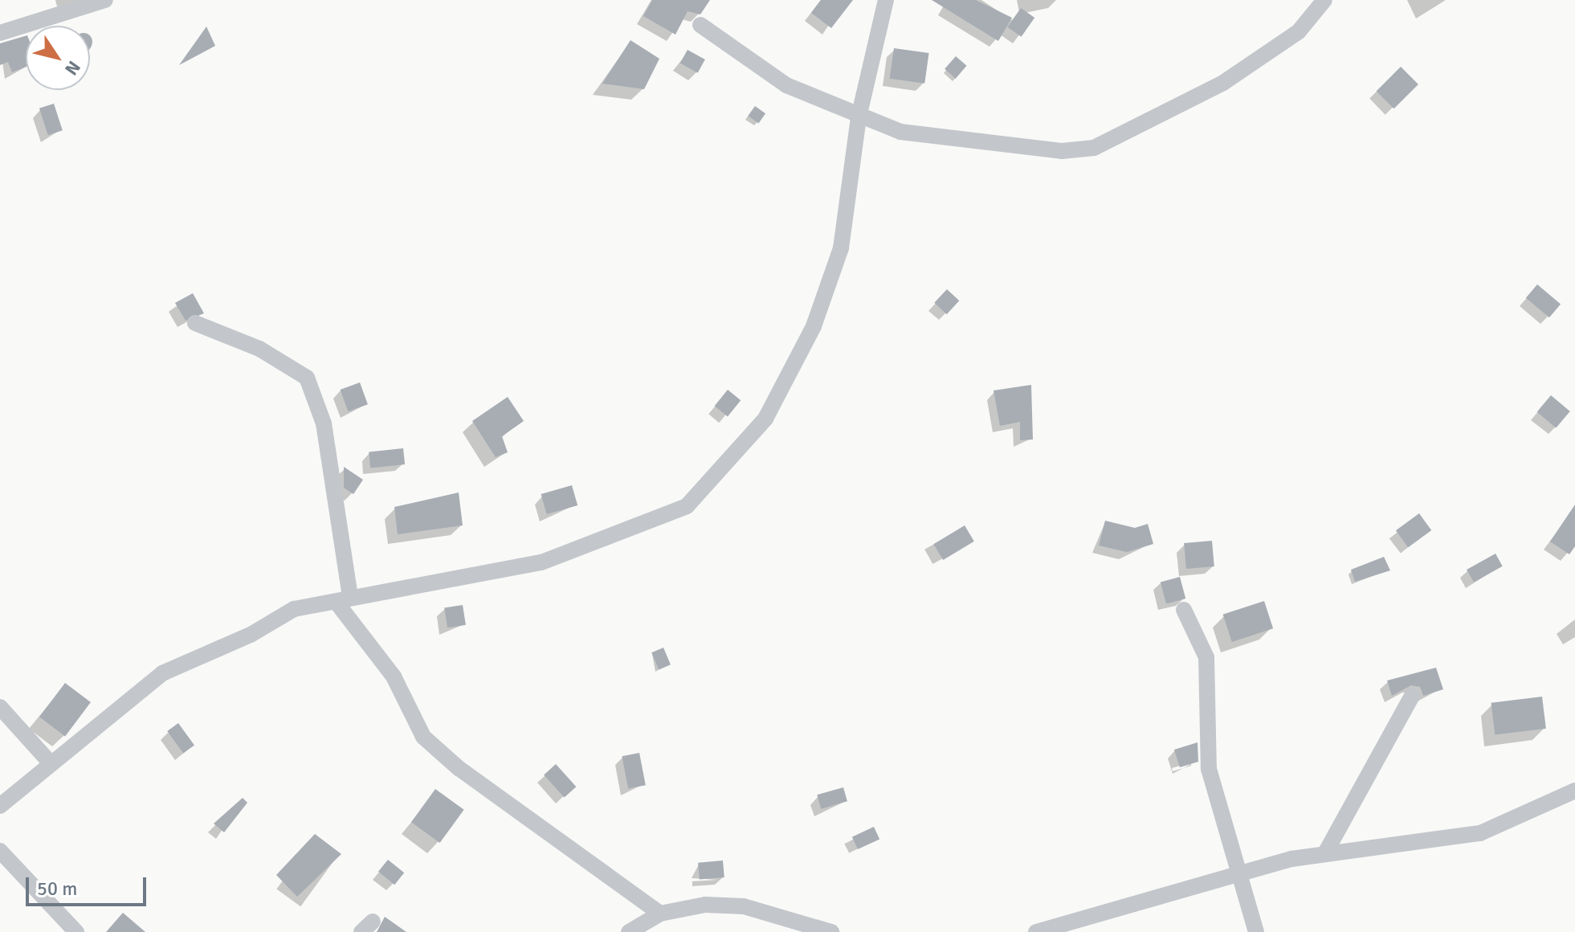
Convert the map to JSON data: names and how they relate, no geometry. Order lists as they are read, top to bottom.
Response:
{
  "scale_bar": "50 m",
  "north": "bottom right"
}
